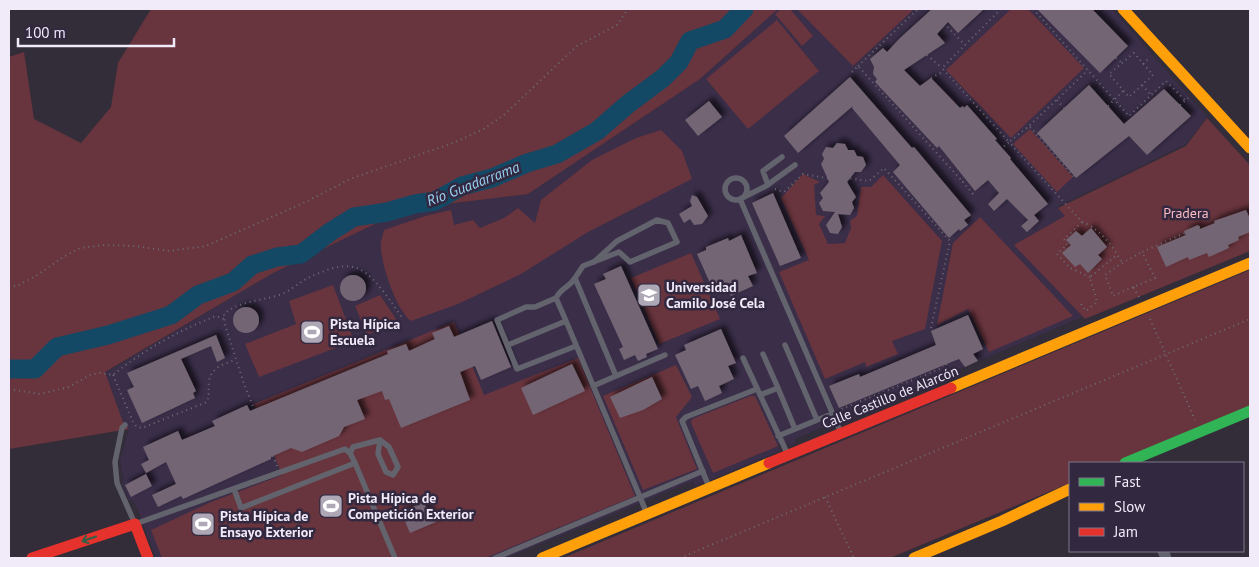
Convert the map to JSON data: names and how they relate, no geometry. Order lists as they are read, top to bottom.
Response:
{
  "streets": {
    "street": ["Calle Castillo de Alarcón"]
  },
  "water": ["Río Guadarrama"],
  "parks": ["Pradera"],
  "places": {
    "school or university": ["Universidad Camilo José Cela"],
    "sports": ["Pista Hípica Escuela", "Pista Hípica de Competición Exterior", "Pista Hípica de Ensayo Exterior"]
  },
  "legend": ["Fast", "Slow", "Jam"],
  "scale_bar": "100 m"
}
